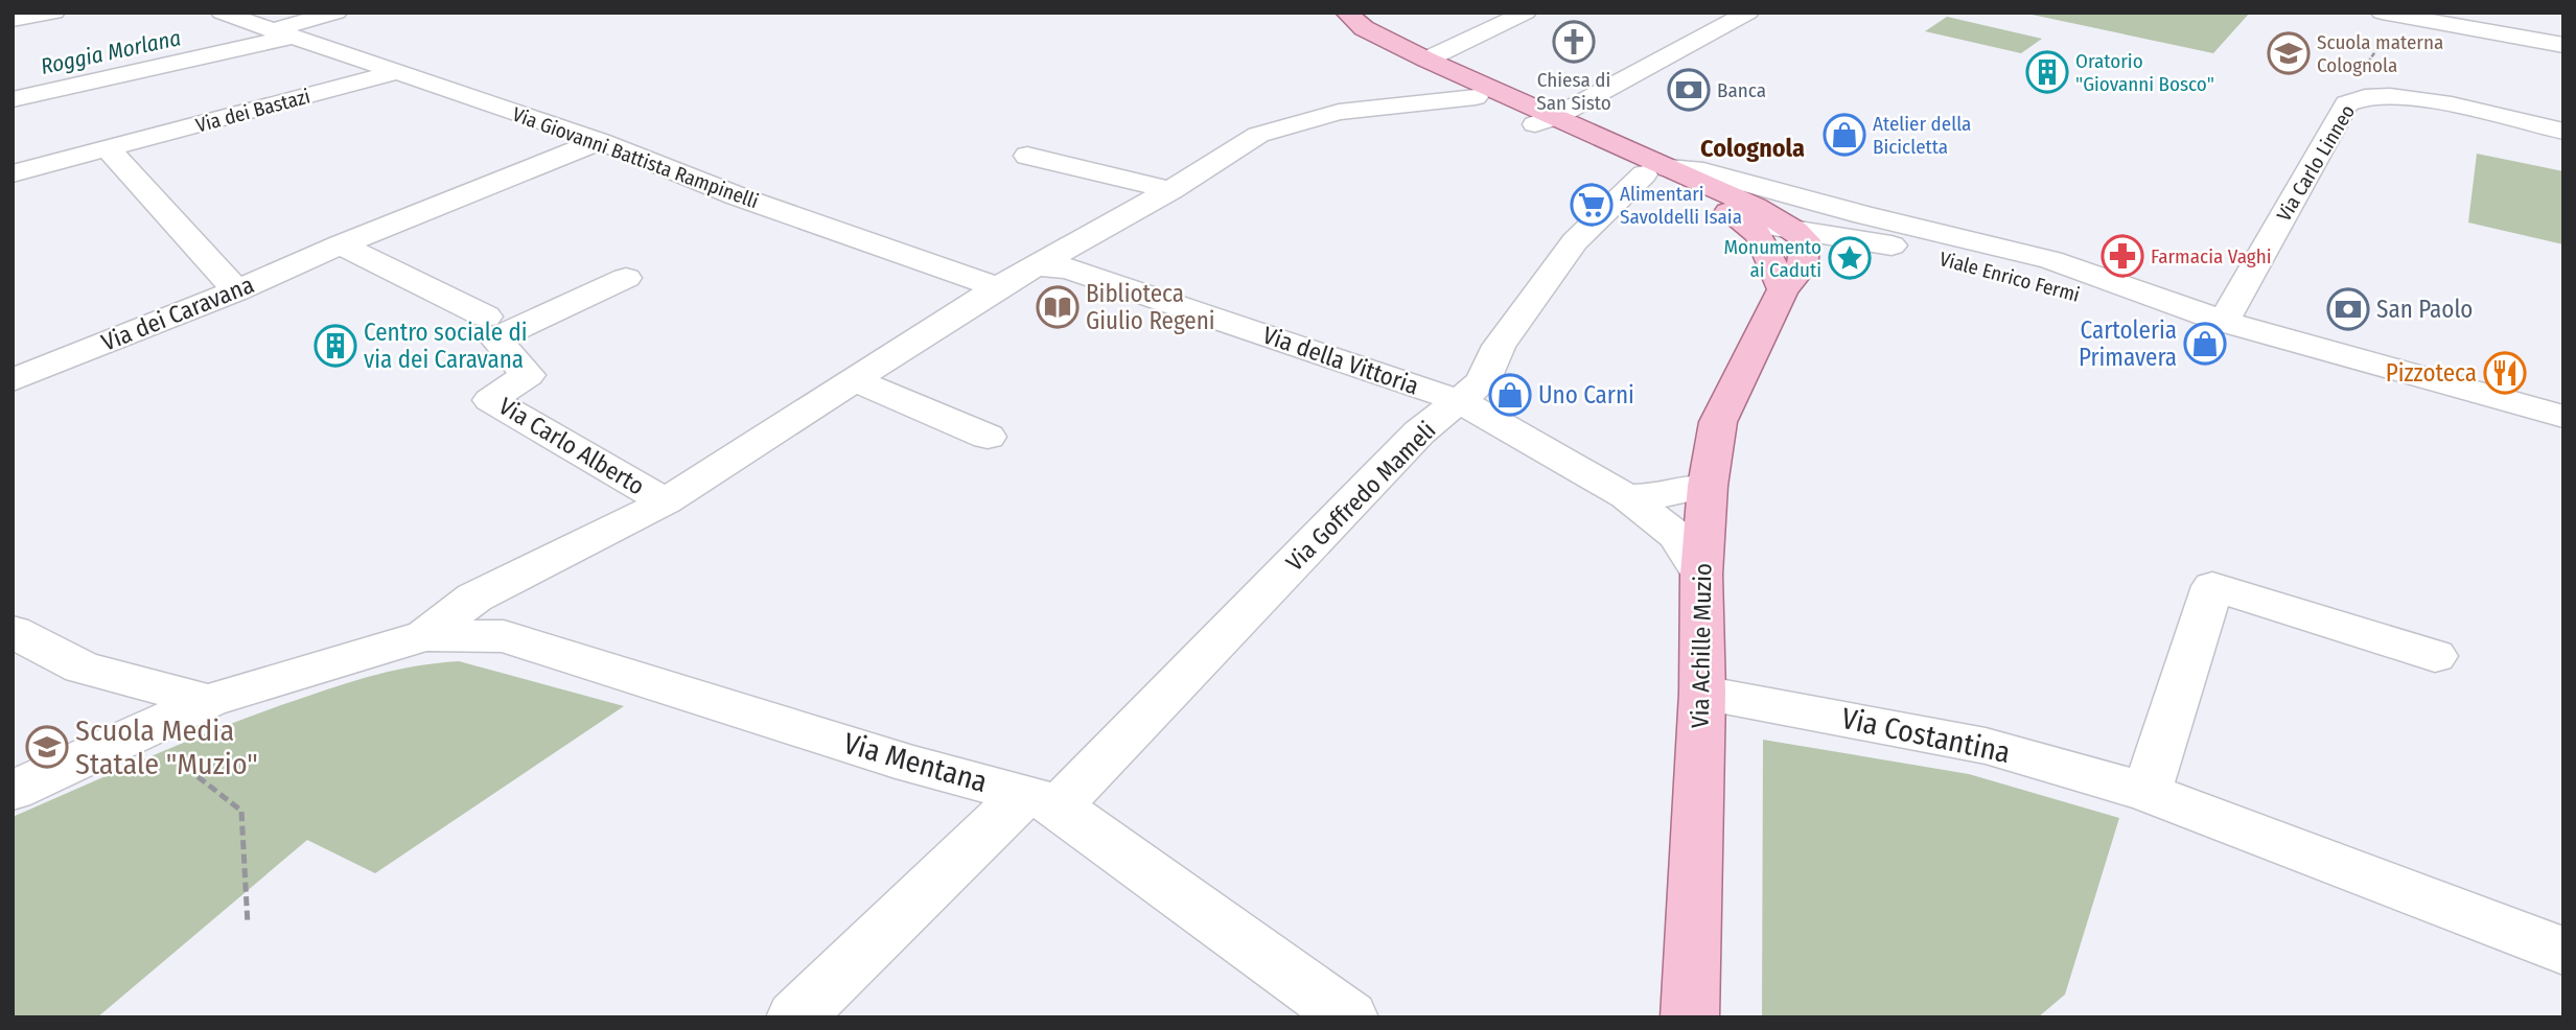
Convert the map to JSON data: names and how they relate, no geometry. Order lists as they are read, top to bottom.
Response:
{
  "streets": {
    "main road": ["Via Achille Muzio"],
    "street": [
      "Via dei Bastazi",
      "Via Giovanni Battista Rampinelli",
      "Via Carlo Linneo",
      "Viale Enrico Fermi",
      "Via dei Caravana",
      "Via della Vittoria",
      "Via Carlo Alberto",
      "Via Goffredo Mameli",
      "Via Costantina",
      "Via Mentana"
    ]
  },
  "crossings": [
    ["Via dei Bastazi", "Via Giovanni Battista Rampinelli"],
    ["Via Giovanni Battista Rampinelli", "Via dei Caravana"],
    ["Via Giovanni Battista Rampinelli", "Via Carlo Alberto"],
    ["Via Carlo Linneo", "Viale Enrico Fermi"],
    ["Viale Enrico Fermi", "Via Goffredo Mameli"],
    ["Viale Enrico Fermi", "Via Achille Muzio"],
    ["Via della Vittoria", "Via Carlo Alberto"],
    ["Via della Vittoria", "Via Goffredo Mameli"],
    ["Via della Vittoria", "Via Achille Muzio"],
    ["Via Carlo Alberto", "Via Mentana"],
    ["Via Goffredo Mameli", "Via Mentana"],
    ["Via Achille Muzio", "Via Costantina"]
  ],
  "districts": ["Colognola"],
  "water": ["Roggia Morlana"],
  "places": {
    "church": ["Chiesa di San Sisto"],
    "school or university": ["Scuola materna Colognola", "Scuola Media Statale \"Muzio\""],
    "building": ["Oratorio \"Giovanni Bosco\"", "Centro sociale di via dei Caravana"],
    "bank": ["Banca", "San Paolo"],
    "shop": ["Atelier della Bicicletta", "Cartoleria Primavera", "Uno Carni"],
    "supermarket": ["Alimentari Savoldelli Isaia"],
    "pharmacy": ["Farmacia Vaghi"],
    "place": ["Monumento ai Caduti"],
    "library": ["Biblioteca Giulio Regeni"],
    "restaurant": ["Pizzoteca"]
  }
}
